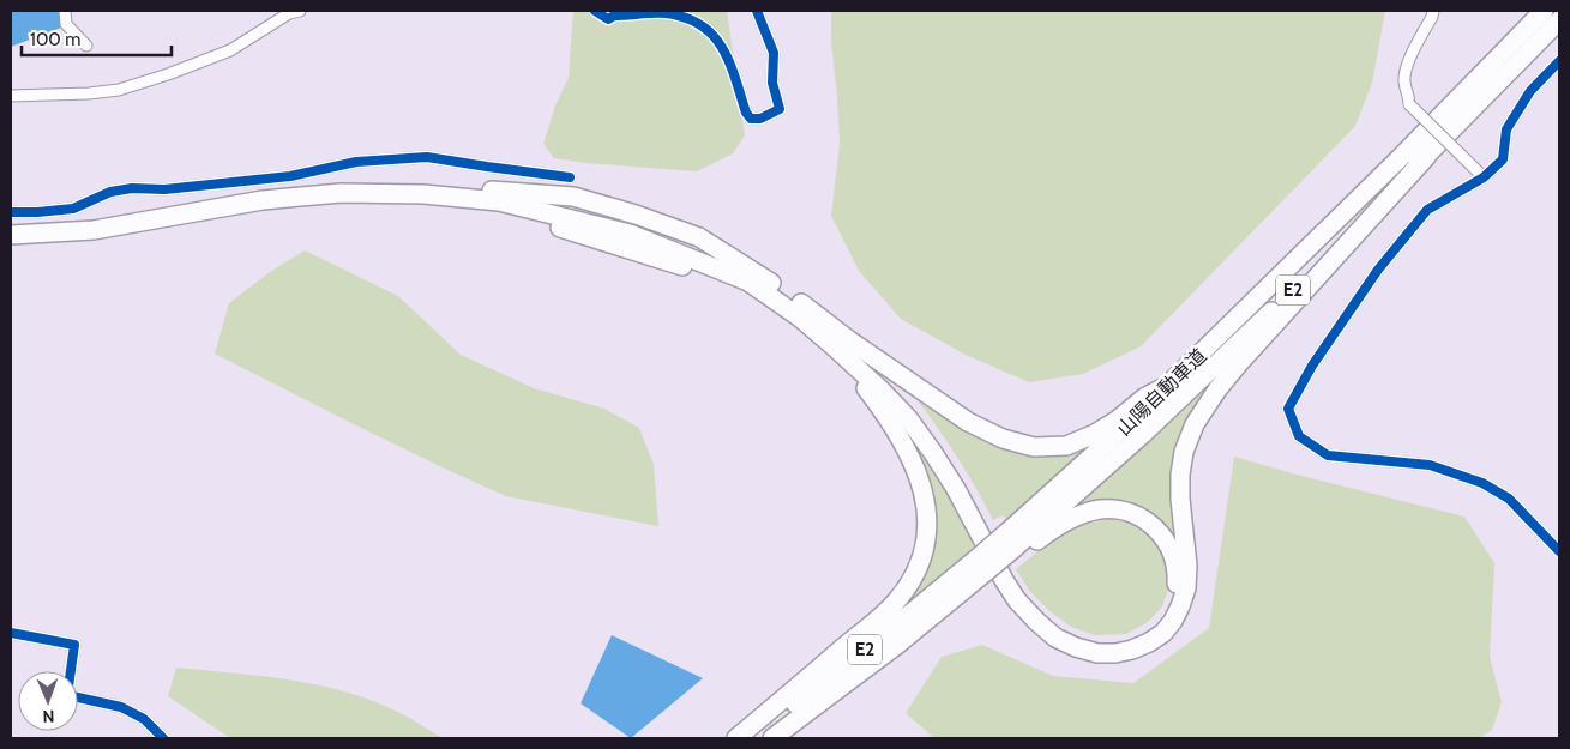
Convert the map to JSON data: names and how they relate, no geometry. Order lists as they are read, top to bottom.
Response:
{
  "streets": {
    "highway": ["E2", "山陽自動車道"]
  },
  "scale_bar": "100 m",
  "north": "bottom"
}
